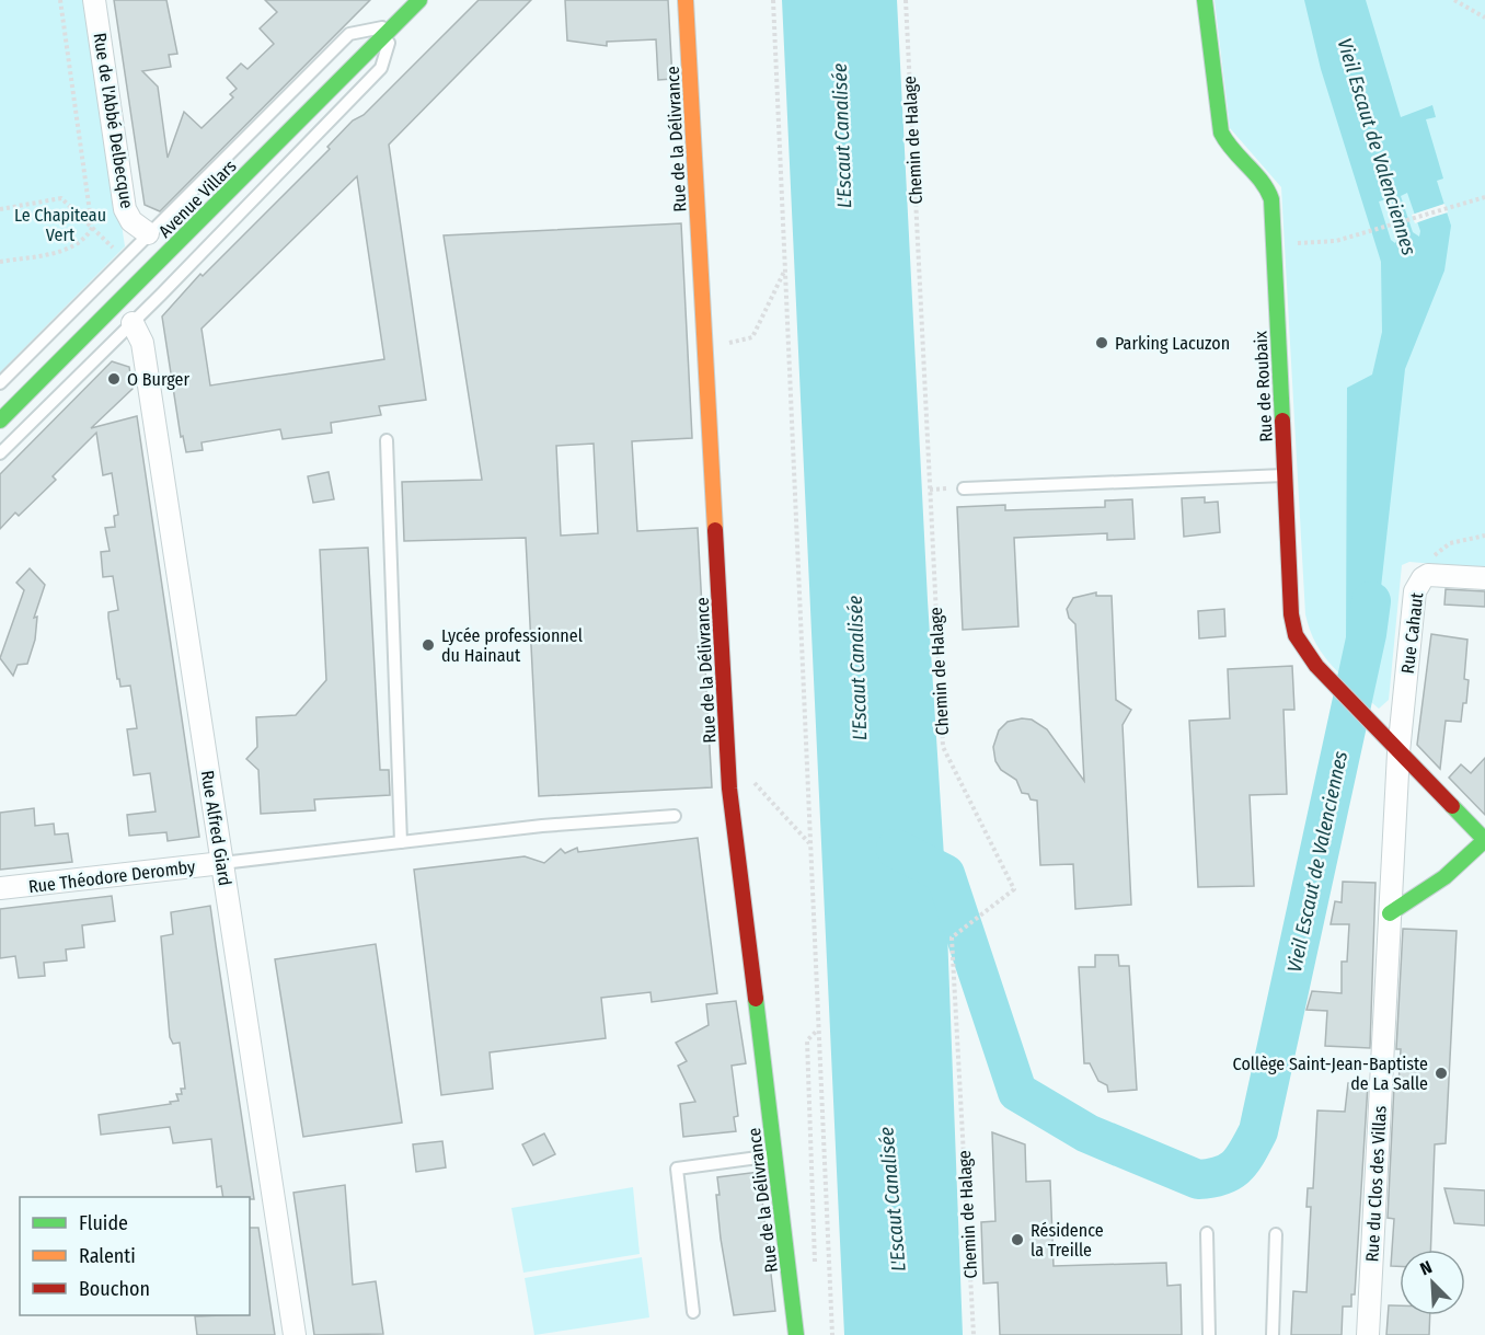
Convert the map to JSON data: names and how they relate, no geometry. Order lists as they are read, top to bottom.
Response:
{
  "streets": {
    "street": [
      "Rue de l'Abbé Delbecque",
      "Rue de la Délivrance",
      "Avenue Villars",
      "Rue de Roubaix",
      "Rue Cahaut",
      "Rue Alfred Giard",
      "Rue Théodore Deromby",
      "Rue du Clos des Villas"
    ],
    "path": ["Chemin de Halage"]
  },
  "crossings": [
    ["Rue de Roubaix", "Rue Cahaut"],
    ["Rue de Roubaix", "Rue du Clos des Villas"],
    ["Rue Cahaut", "Rue du Clos des Villas"],
    ["Rue Alfred Giard", "Rue Théodore Deromby"]
  ],
  "water": ["L'Escaut Canalisée", "Vieil Escaut de Valenciennes"],
  "parks": ["Le Chapiteau Vert"],
  "places": [
    "Parking Lacuzon",
    "O Burger",
    "Lycée professionnel du Hainaut",
    "Collège Saint-Jean-Baptiste de La Salle",
    "Résidence la Treille"
  ],
  "legend": ["Fluide", "Ralenti", "Bouchon"],
  "north": "top left"
}
